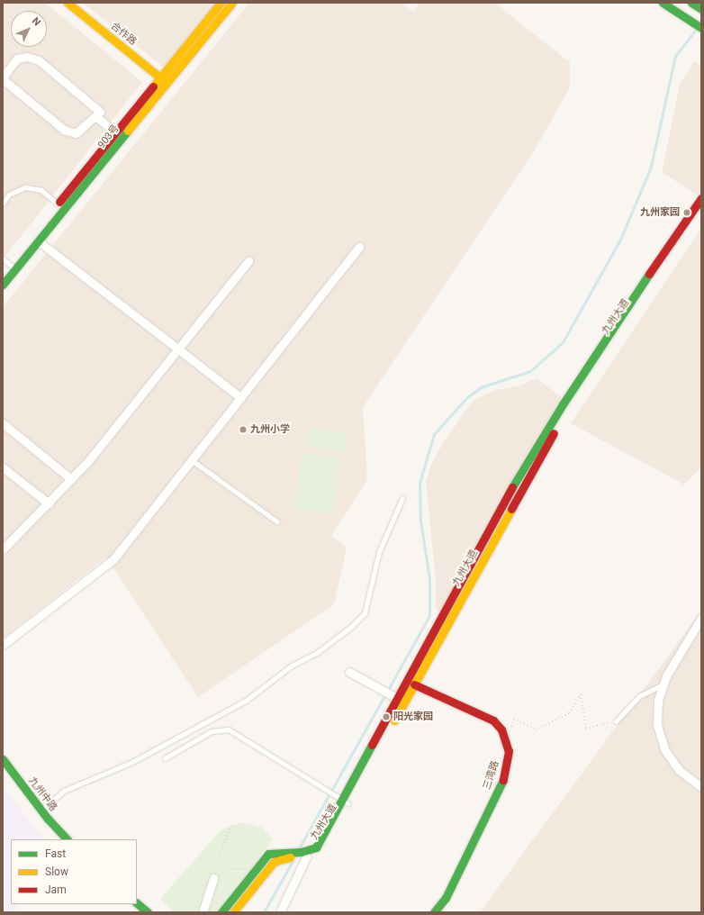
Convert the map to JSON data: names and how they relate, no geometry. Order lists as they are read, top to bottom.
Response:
{
  "streets": {
    "main road": [
      "合作路",
      "903号",
      "九州大道",
      "三湾路",
      "九州中路"
    ]
  },
  "crossings": [
    ["合作路", "903号"]
  ],
  "places": ["九州家园", "九州小学", "阳光家园"],
  "legend": ["Fast", "Slow", "Jam"],
  "north": "top right"
}
